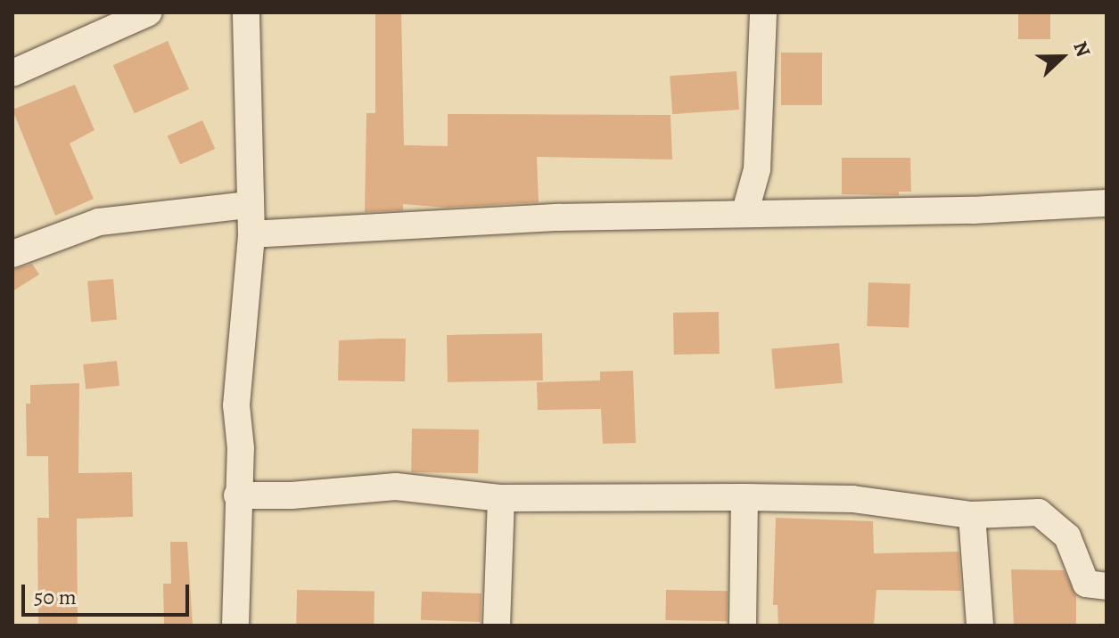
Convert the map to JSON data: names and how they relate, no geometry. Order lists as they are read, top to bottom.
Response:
{
  "scale_bar": "50 m",
  "north": "right"
}
